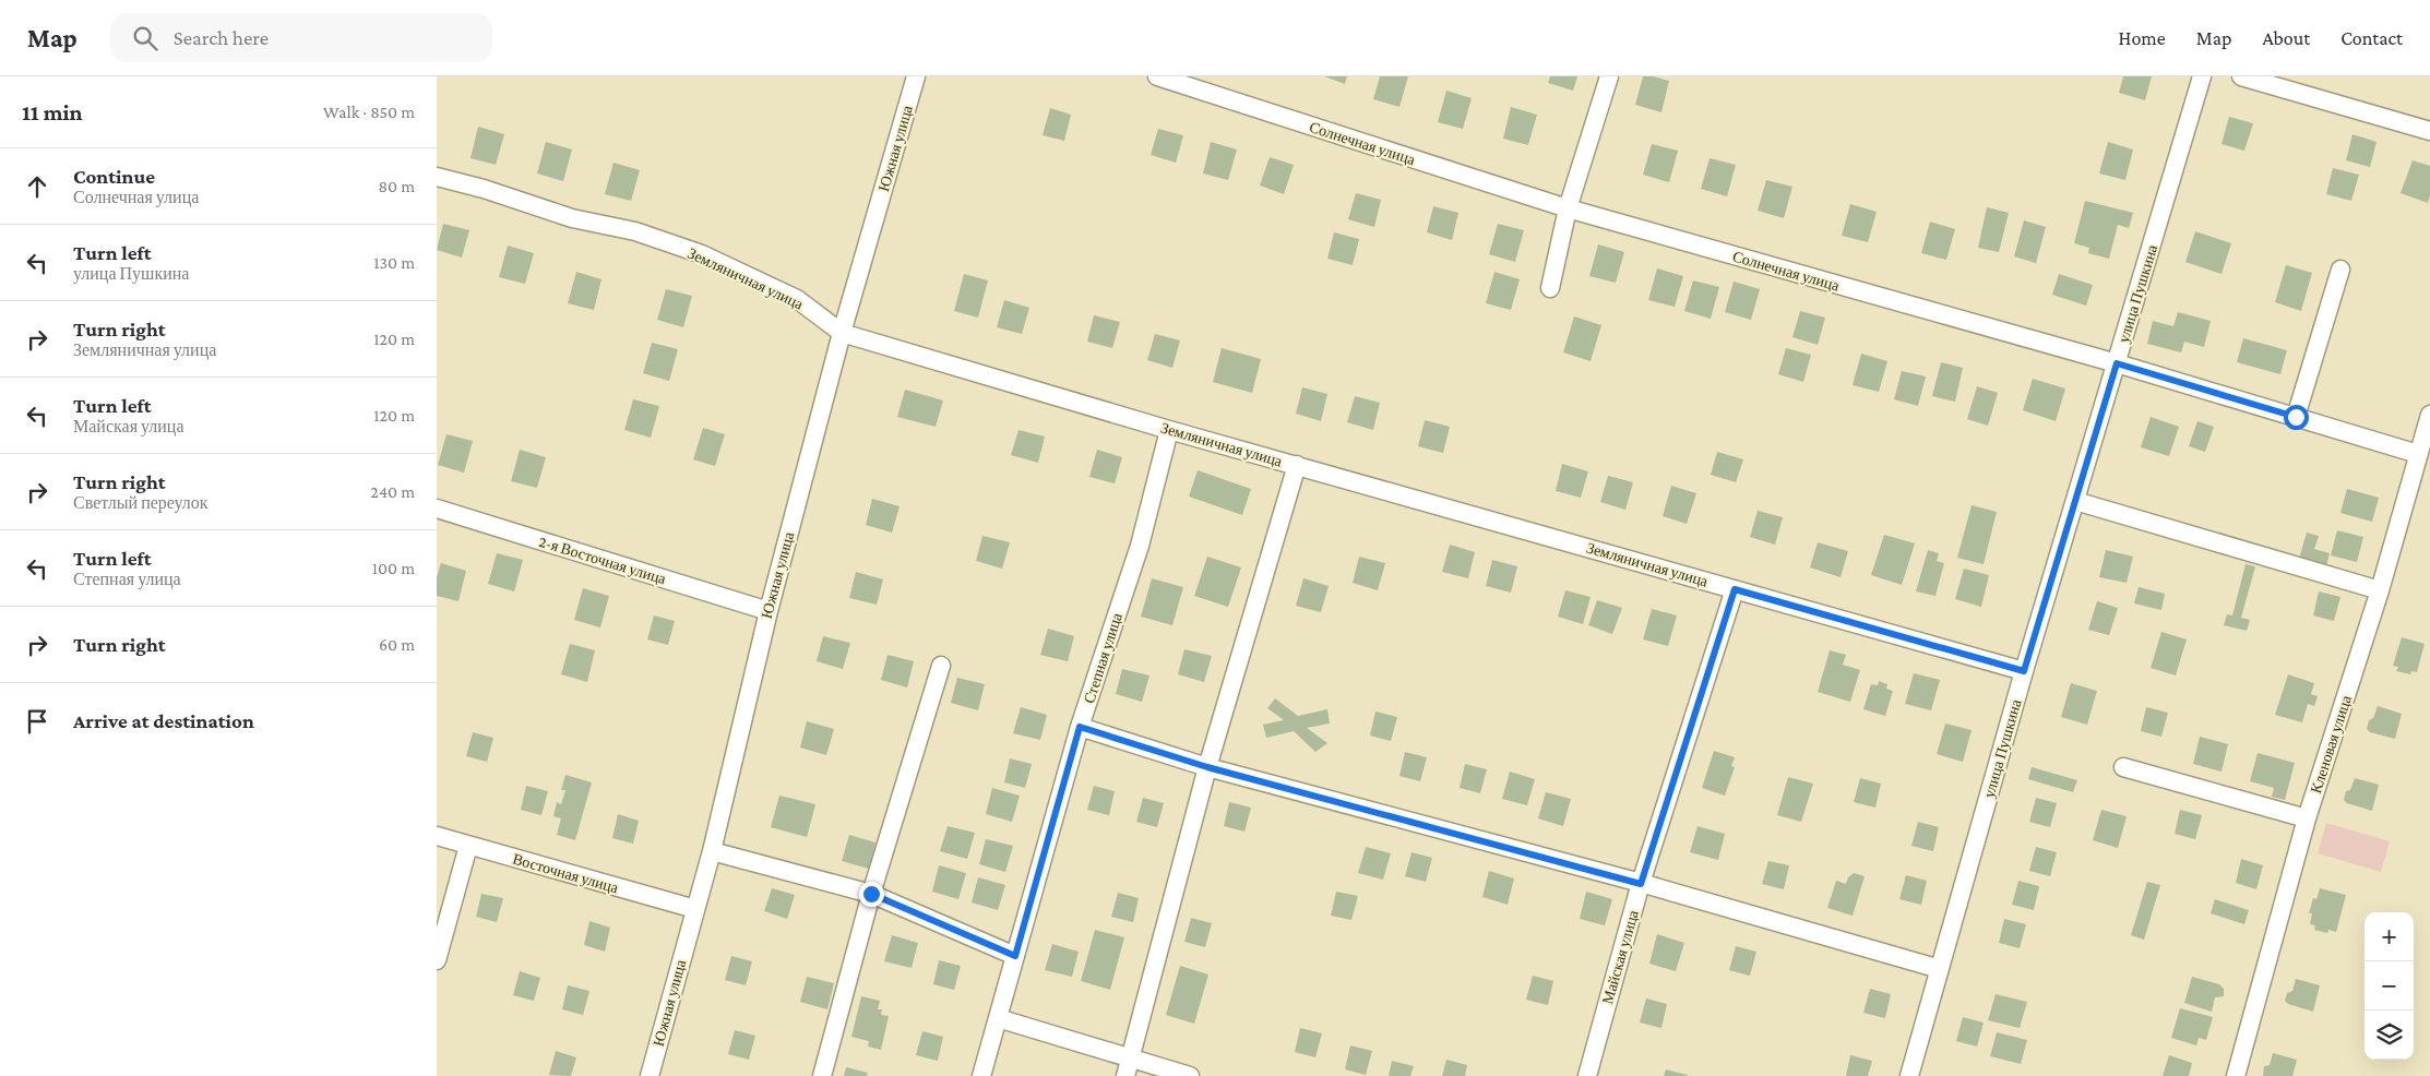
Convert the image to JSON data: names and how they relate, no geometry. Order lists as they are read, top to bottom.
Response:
{
  "streets": {
    "street": [
      "Солнечная улица",
      "Южная улица",
      "Земляничная улица",
      "улица Пушкина",
      "2-я Восточная улица",
      "Степная улица",
      "Кленовая улица",
      "Восточная улица",
      "Майская улица"
    ]
  },
  "crossings": [
    ["Солнечная улица", "улица Пушкина"],
    ["Солнечная улица", "Кленовая улица"],
    ["Южная улица", "Земляничная улица"],
    ["Южная улица", "2-я Восточная улица"],
    ["Южная улица", "Восточная улица"],
    ["Земляничная улица", "улица Пушкина"],
    ["Земляничная улица", "Степная улица"],
    ["Земляничная улица", "Майская улица"]
  ],
  "page": {
    "header": "Map",
    "search": "Search here",
    "nav": [
      "Home",
      "Map",
      "About",
      "Contact"
    ],
    "heading": ["11 min", "Walk · 850 m"],
    "list": [
      ["Continue", "Солнечная улица", "80 m"],
      ["Turn left", "улица Пушкина", "130 m"],
      ["Turn right", "Земляничная улица", "120 m"],
      ["Turn left", "Майская улица", "120 m"],
      ["Turn right", "Светлый переулок", "240 m"],
      ["Turn left", "Степная улица", "100 m"],
      ["Turn right", "60 m"],
      "Arrive at destination"
    ],
    "map_buttons": ["+", "−"]
  }
}
